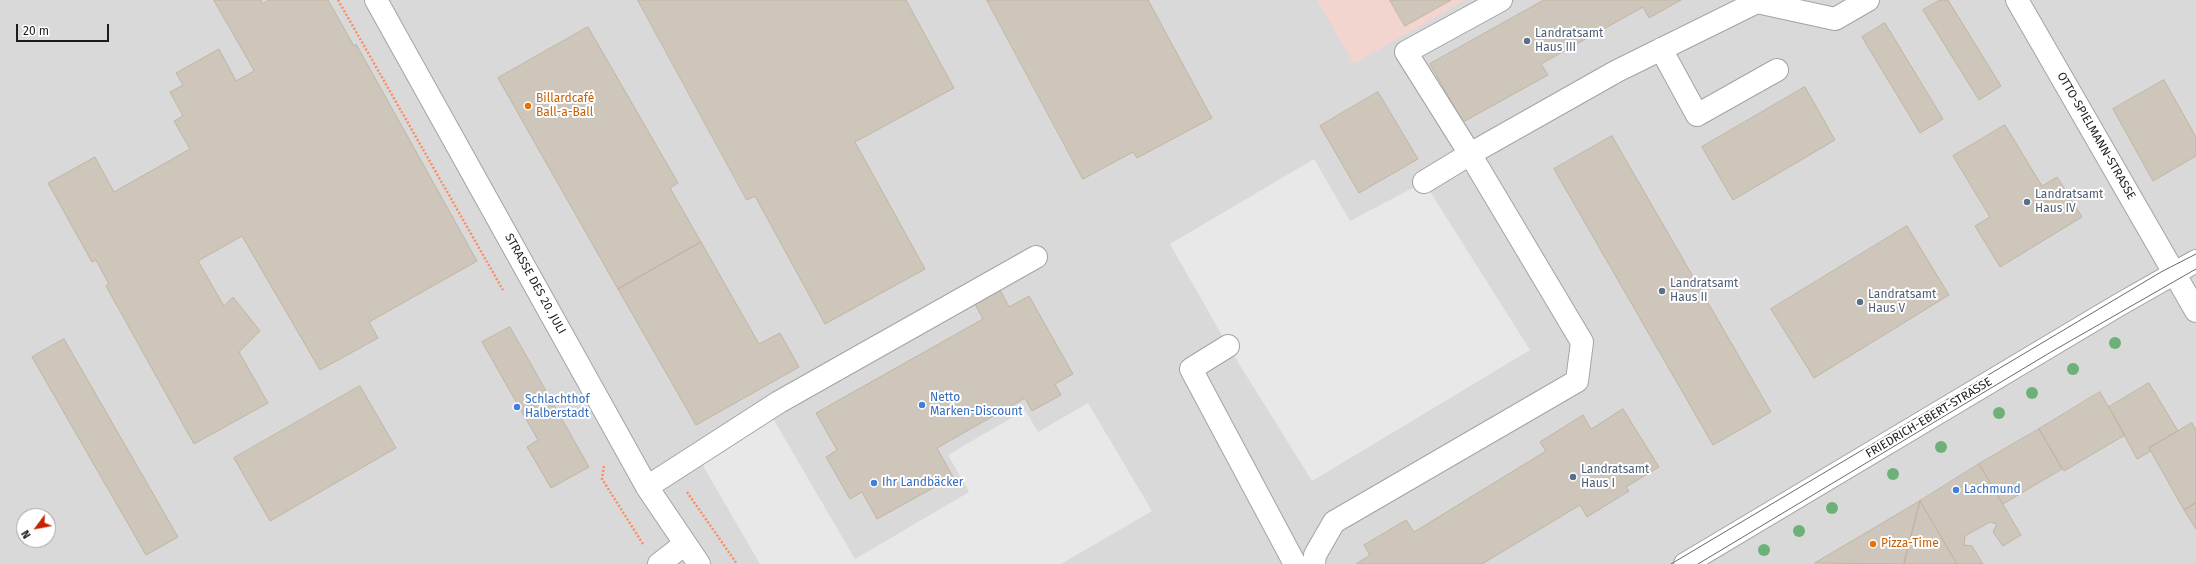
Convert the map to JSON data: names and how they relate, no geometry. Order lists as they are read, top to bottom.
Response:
{
  "streets": {
    "street": ["OTTO-SPIELMANN-STRASSE", "STRASSE DES 20. JULI", "FRIEDRICH-EBERT-STRASSE"]
  },
  "crossings": [
    ["OTTO-SPIELMANN-STRASSE", "FRIEDRICH-EBERT-STRASSE"]
  ],
  "places": [
    "Landratsamt Haus III",
    "Billardcafé Ball-a-Ball",
    "Landratsamt Haus IV",
    "Landratsamt Haus II",
    "Landratsamt Haus V",
    "Netto Marken-Discount",
    "Schlachthof Halberstadt",
    "Landratsamt Haus I",
    "Ihr Landbäcker",
    "Lachmund",
    "Pizza-Time"
  ],
  "scale_bar": "20 m",
  "north": "bottom left"
}
